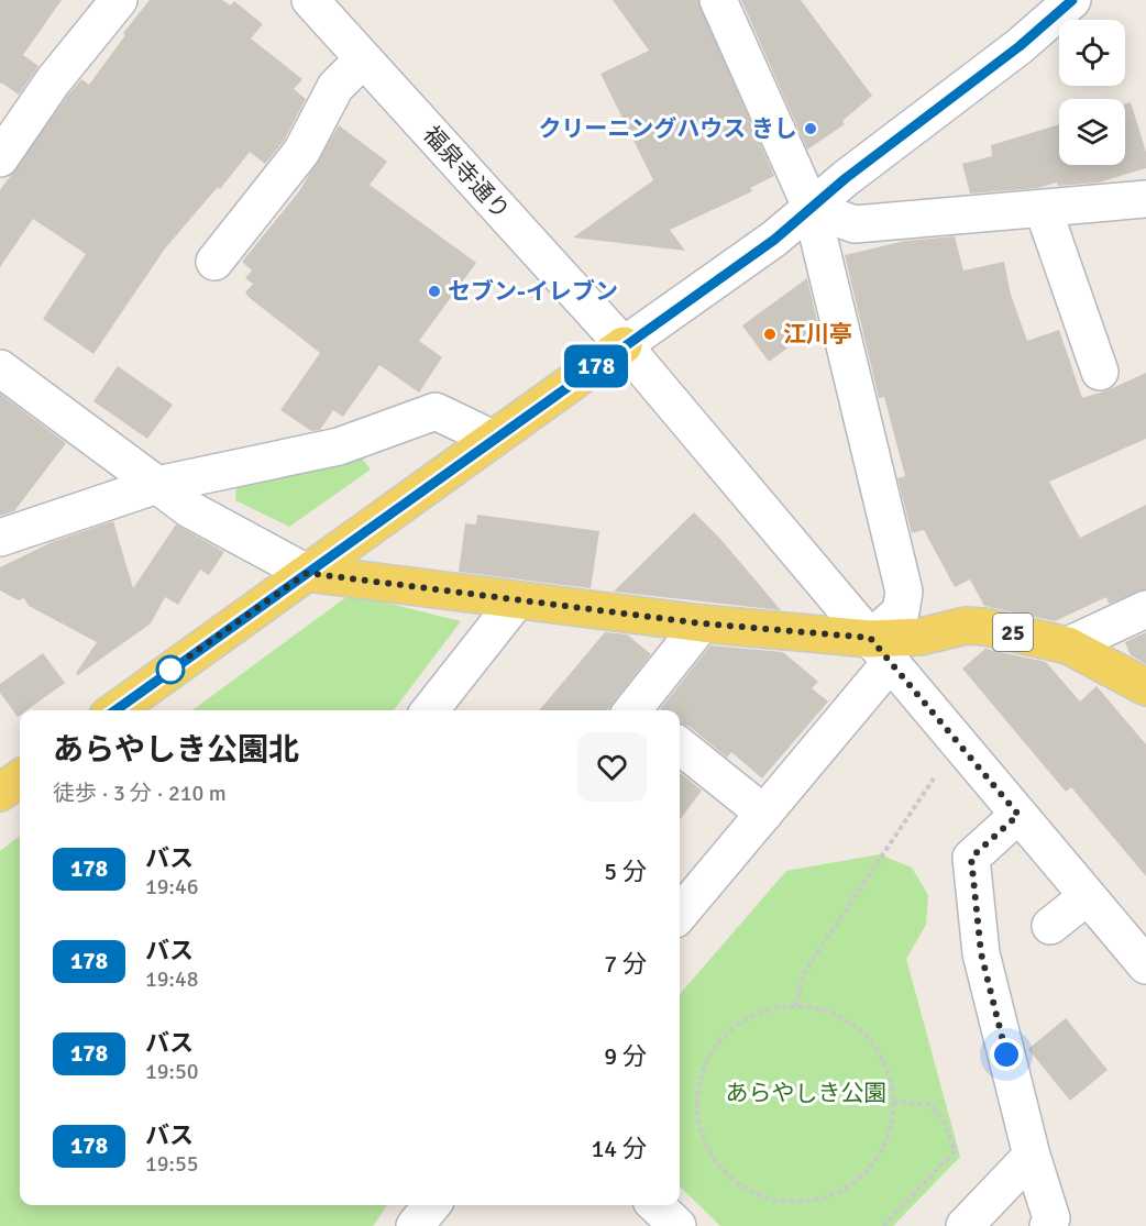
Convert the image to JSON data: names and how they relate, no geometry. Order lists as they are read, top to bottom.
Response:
{
  "streets": {
    "main road": ["25"],
    "street": ["福泉寺通り"]
  },
  "crossings": [
    ["福泉寺通り", "25"]
  ],
  "parks": ["あらやしき公園"],
  "places": ["クリーニングハウス きし", "セブン-イレブン", "江川亭"],
  "lines": ["bus line 178"],
  "page": {
    "on_map": "178",
    "heading": ["あらやしき公園北", "徒歩 · 3 分 · 210 m"],
    "list": [
      {
        "mark": "178",
        "name": "バス",
        "note": "19:46",
        "value": "5 分"
      },
      {
        "mark": "178",
        "name": "バス",
        "note": "19:48",
        "value": "7 分"
      },
      {
        "mark": "178",
        "name": "バス",
        "note": "19:50",
        "value": "9 分"
      },
      {
        "mark": "178",
        "name": "バス",
        "note": "19:55",
        "value": "14 分"
      }
    ]
  }
}
